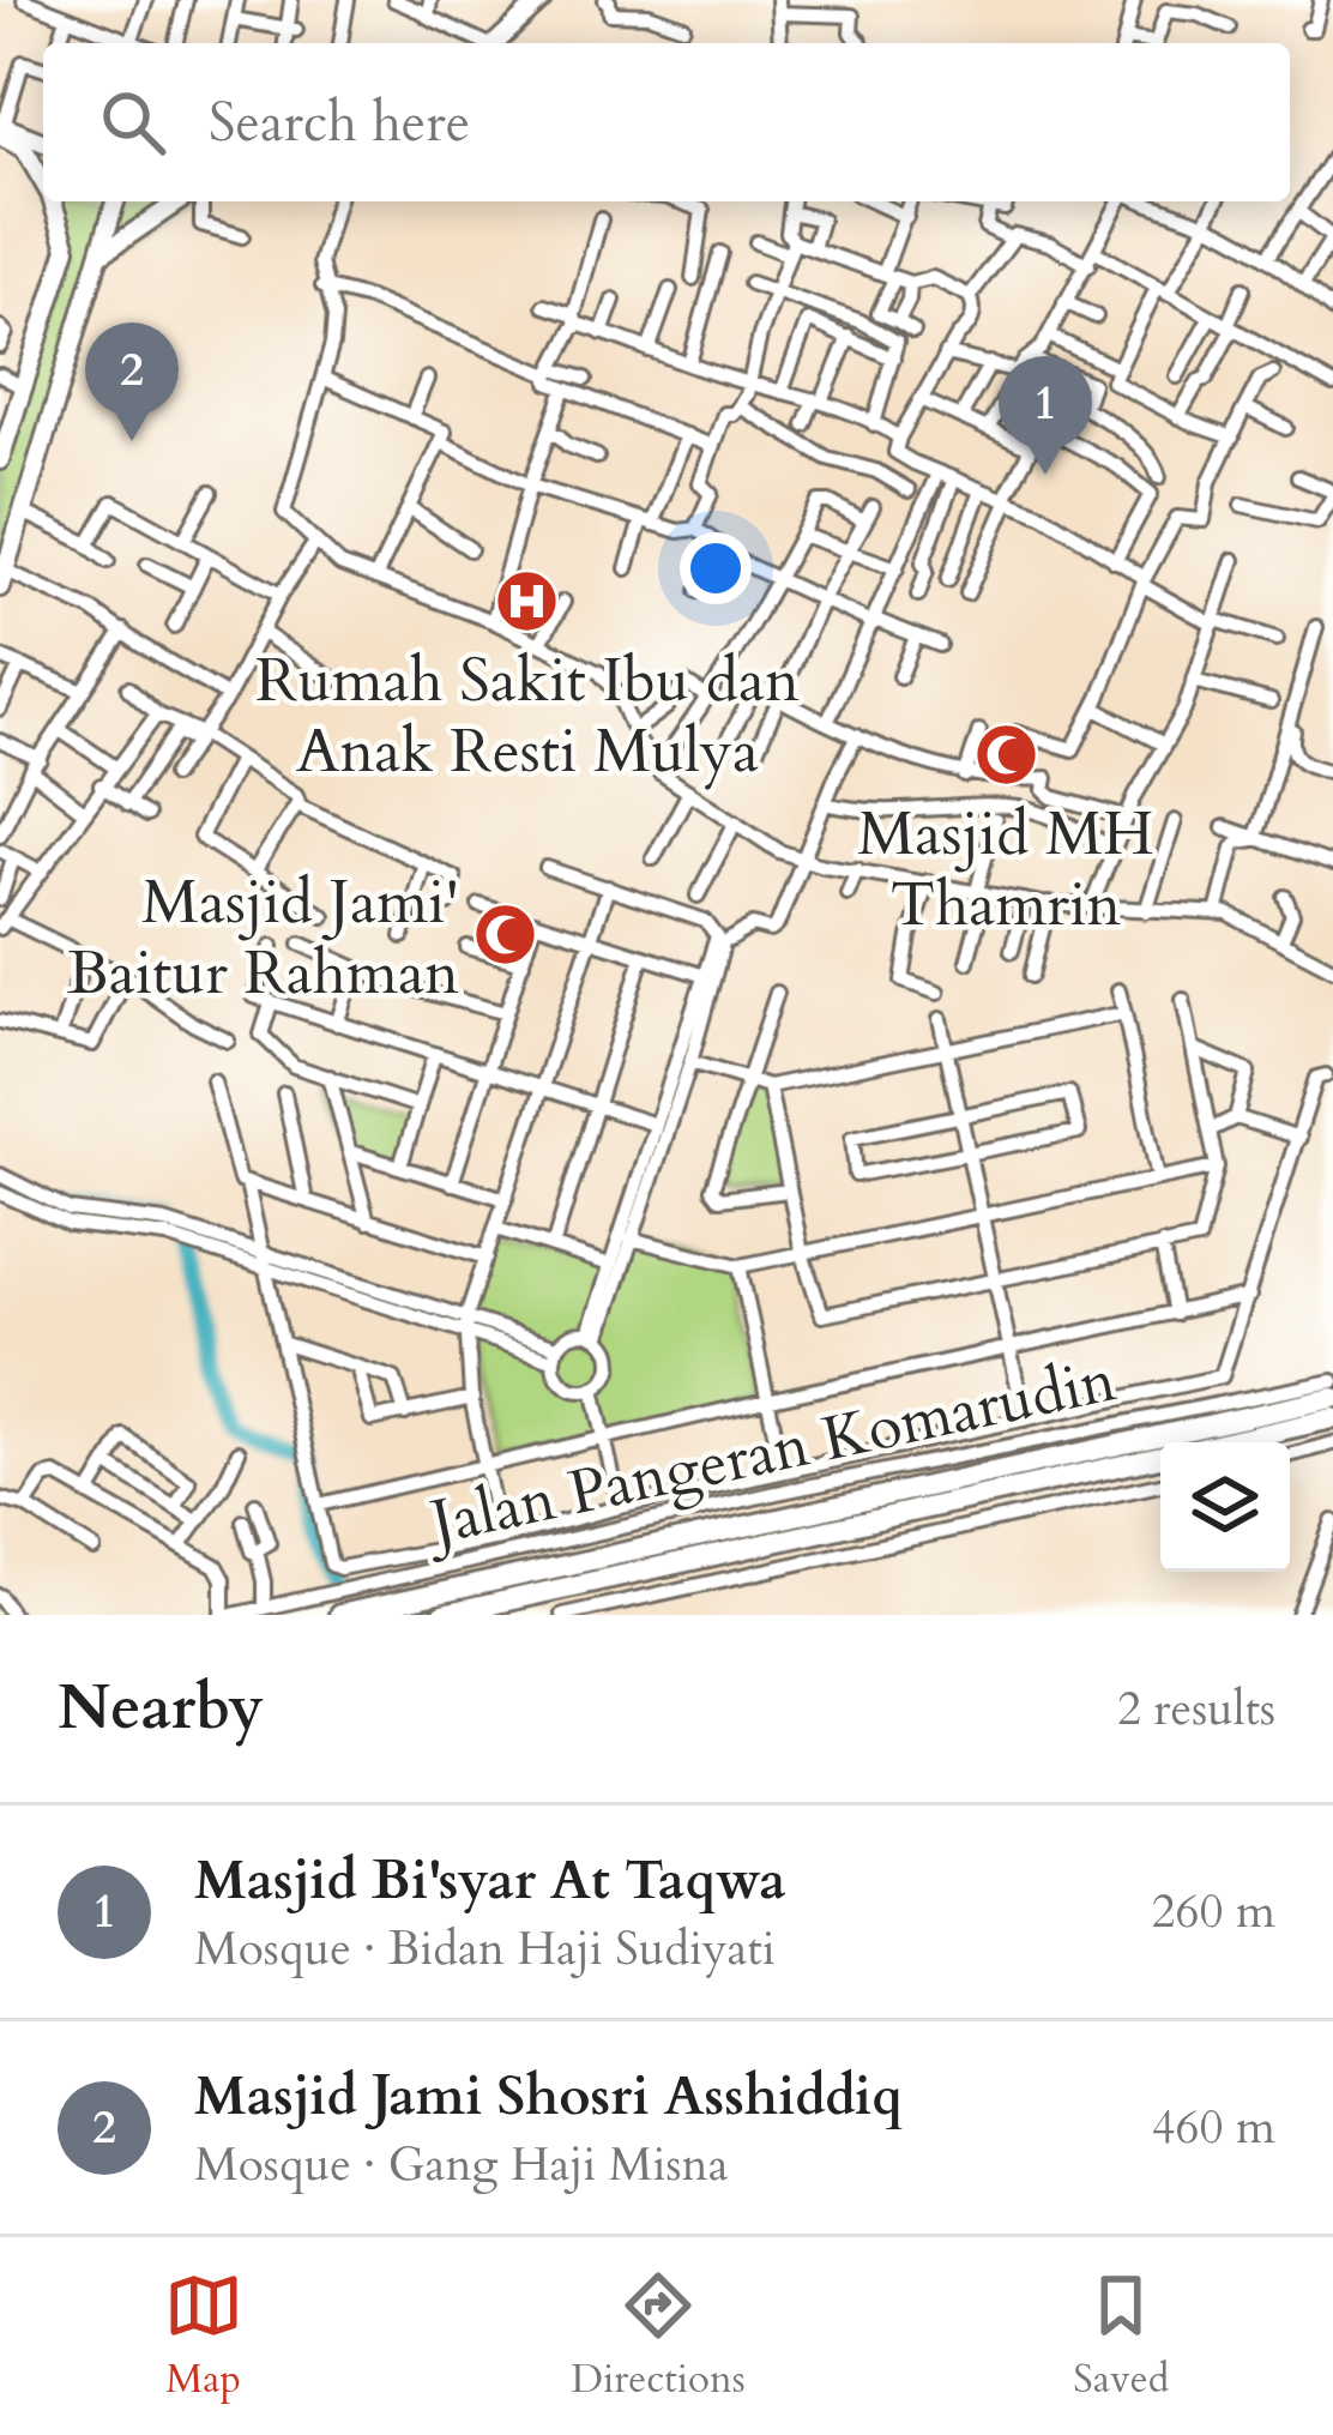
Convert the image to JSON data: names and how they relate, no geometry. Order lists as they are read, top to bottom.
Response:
{
  "streets": {
    "street": ["Jalan Pangeran Komarudin"]
  },
  "places": {
    "hospital": ["Rumah Sakit Ibu dan Anak Resti Mulya"],
    "mosque": ["Masjid MH Thamrin", "Masjid Jami' Baitur Rahman"]
  },
  "page": {
    "search": "Search here",
    "pins": ["2", "1"],
    "heading": ["Nearby", "2 results"],
    "list": [
      {
        "mark": "1",
        "name": "Masjid Bi'syar At Taqwa",
        "note": "Mosque · Bidan Haji Sudiyati",
        "value": "260 m"
      },
      {
        "mark": "2",
        "name": "Masjid Jami Shosri Asshiddiq",
        "note": "Mosque · Gang Haji Misna",
        "value": "460 m"
      }
    ],
    "nav": ["Map", "Directions", "Saved"]
  }
}
